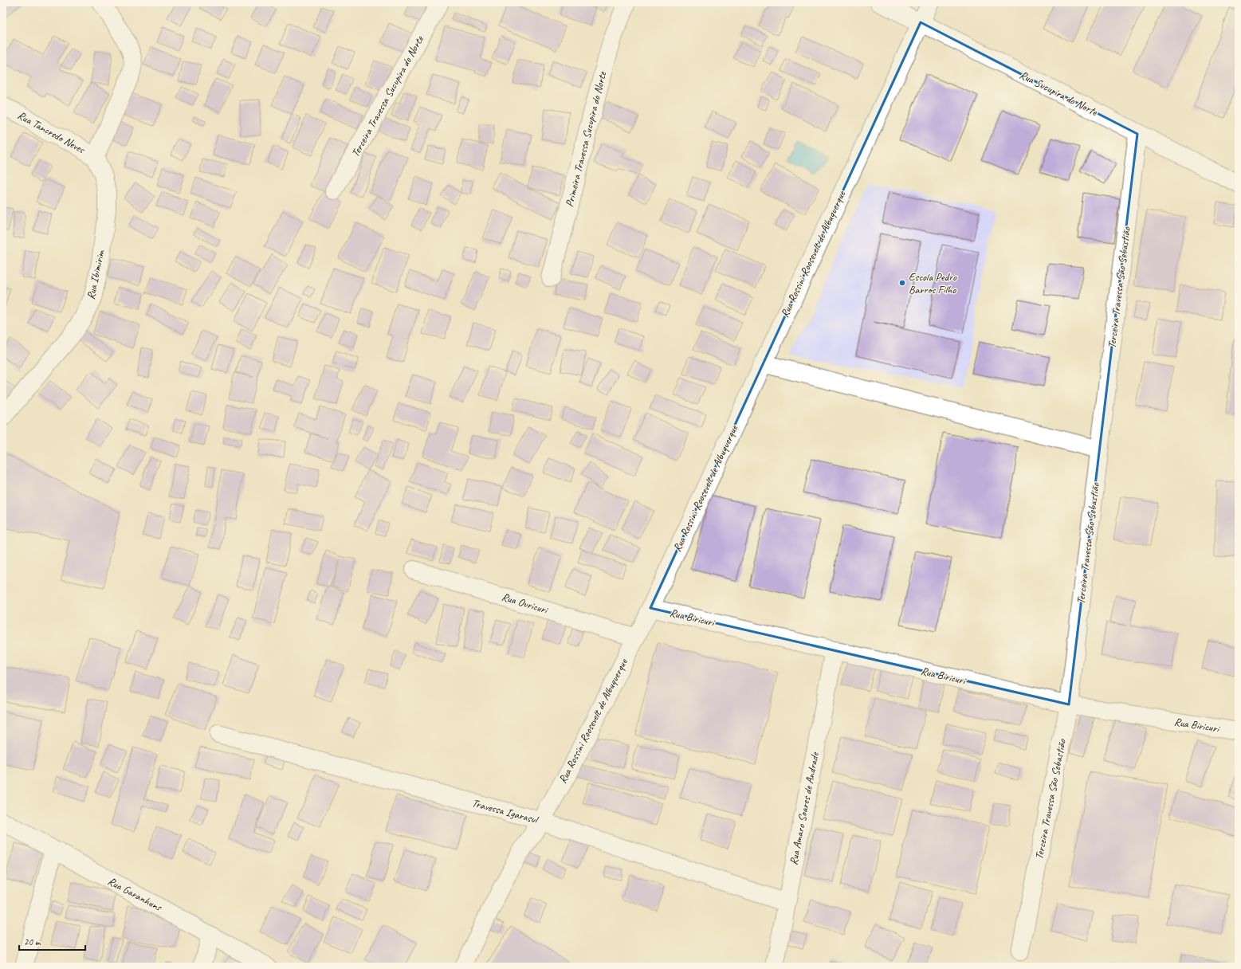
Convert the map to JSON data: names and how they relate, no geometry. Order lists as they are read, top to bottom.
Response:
{
  "streets": {
    "street": [
      "Rua Sucupira do Norte",
      "Terceira Travessa Sucupira do Norte",
      "Rua Tancredo Neves",
      "Primeira Travessa Sucupira do Norte",
      "Rua Rossini Roosevelt de Albuquerque",
      "Rua Ibimirim",
      "Terceira Travessa São Sebastião",
      "Rua Ouricuri",
      "Rua Biricuri",
      "Rua Amaro Soares de Andrade",
      "Travessa Igarasul",
      "Rua Garanhuns"
    ]
  },
  "crossings": [
    ["Rua Sucupira do Norte", "Rua Rossini Roosevelt de Albuquerque"],
    ["Rua Sucupira do Norte", "Terceira Travessa São Sebastião"],
    ["Rua Tancredo Neves", "Rua Ibimirim"],
    ["Rua Rossini Roosevelt de Albuquerque", "Rua Ouricuri"],
    ["Rua Rossini Roosevelt de Albuquerque", "Rua Biricuri"],
    ["Rua Rossini Roosevelt de Albuquerque", "Travessa Igarasul"],
    ["Terceira Travessa São Sebastião", "Rua Biricuri"],
    ["Rua Biricuri", "Rua Amaro Soares de Andrade"],
    ["Rua Amaro Soares de Andrade", "Travessa Igarasul"]
  ],
  "places": ["Escola Pedro Barros Filho"],
  "scale_bar": "20 m"
}
